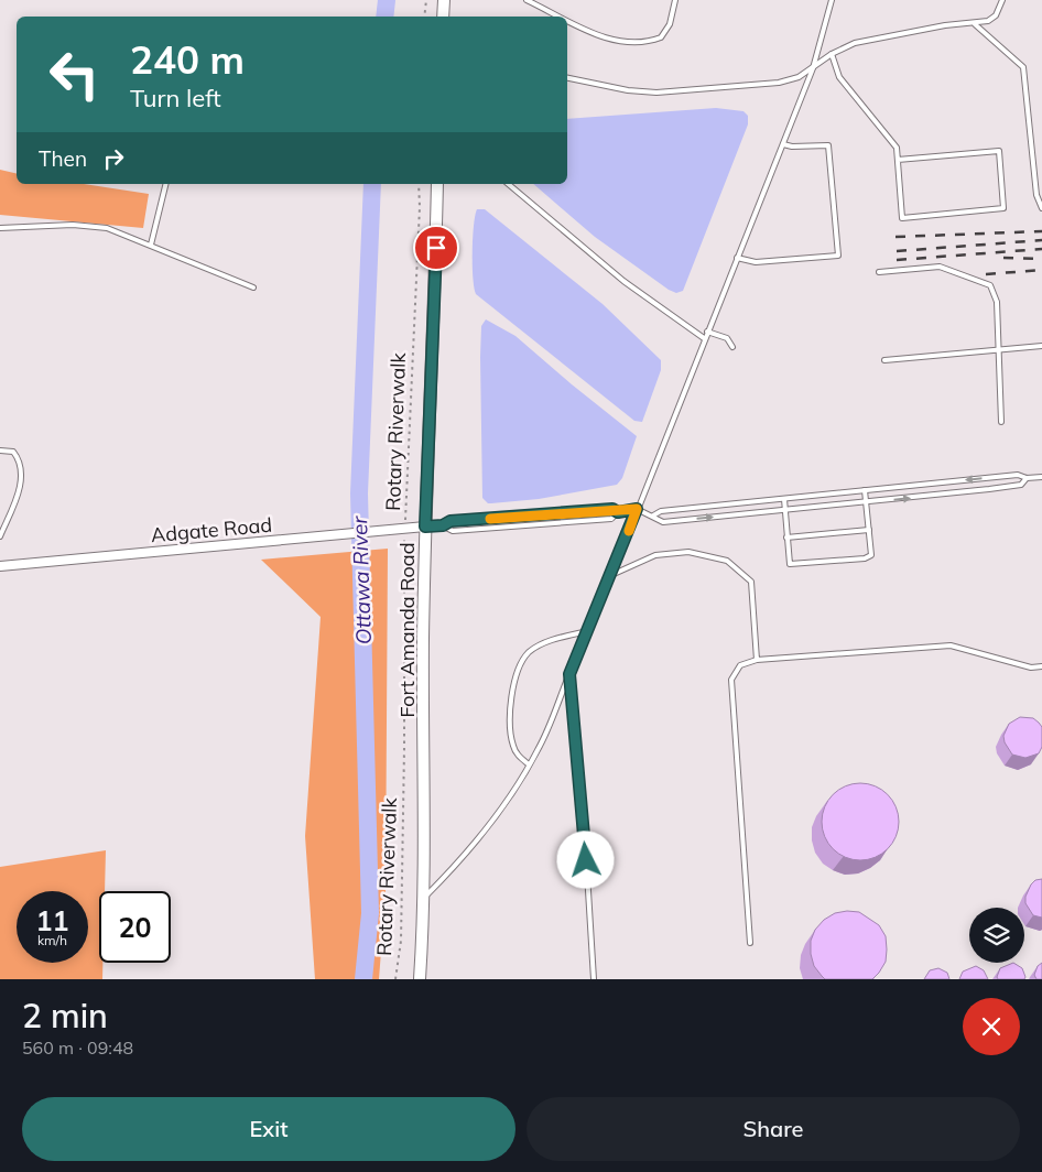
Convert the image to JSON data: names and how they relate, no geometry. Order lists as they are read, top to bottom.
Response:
{
  "streets": {
    "street": ["Adgate Road", "Fort Amanda Road"],
    "path": ["Rotary Riverwalk"]
  },
  "crossings": [
    ["Rotary Riverwalk", "Adgate Road"],
    ["Adgate Road", "Fort Amanda Road"]
  ],
  "water": ["Ottawa River"],
  "page": {
    "turn": ["240 m", "Turn left"],
    "then": "Then",
    "speed": "11 km/h",
    "limit": "20",
    "heading": ["2 min", "560 m · 09:48"],
    "buttons": ["Exit", "Share"]
  }
}
